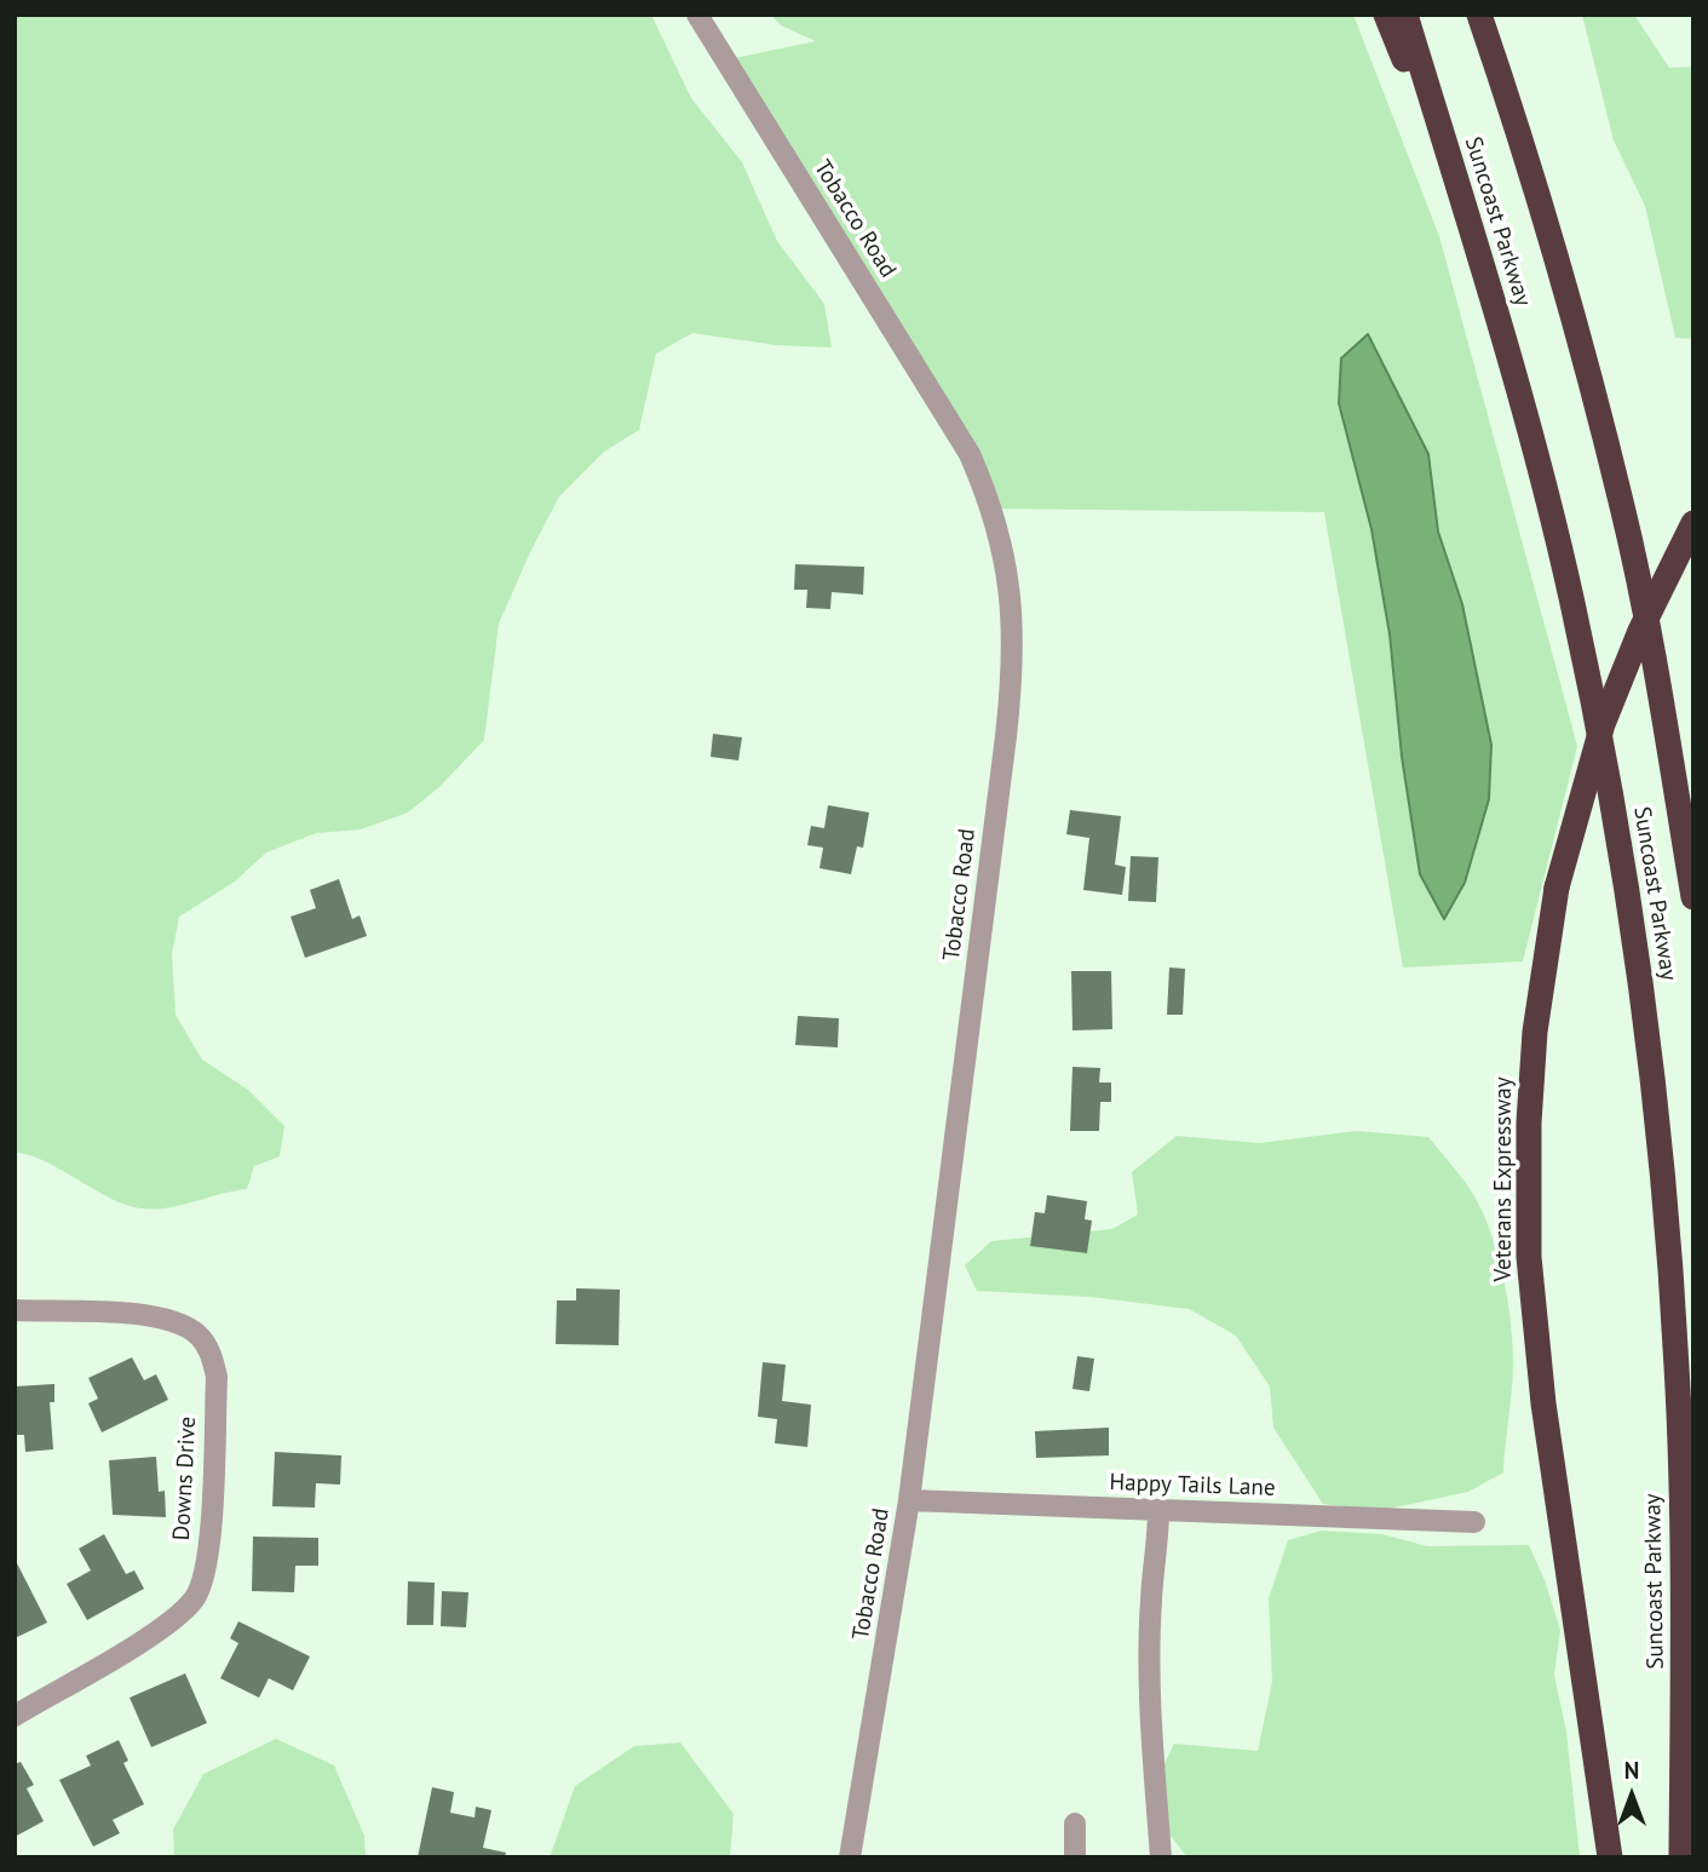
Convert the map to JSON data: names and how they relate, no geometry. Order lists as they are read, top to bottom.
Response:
{
  "streets": {
    "highway": ["Suncoast Parkway", "Veterans Expressway"],
    "street": ["Tobacco Road", "Downs Drive", "Happy Tails Lane"]
  },
  "crossings": [
    ["Tobacco Road", "Happy Tails Lane"]
  ],
  "north": "top"
}
